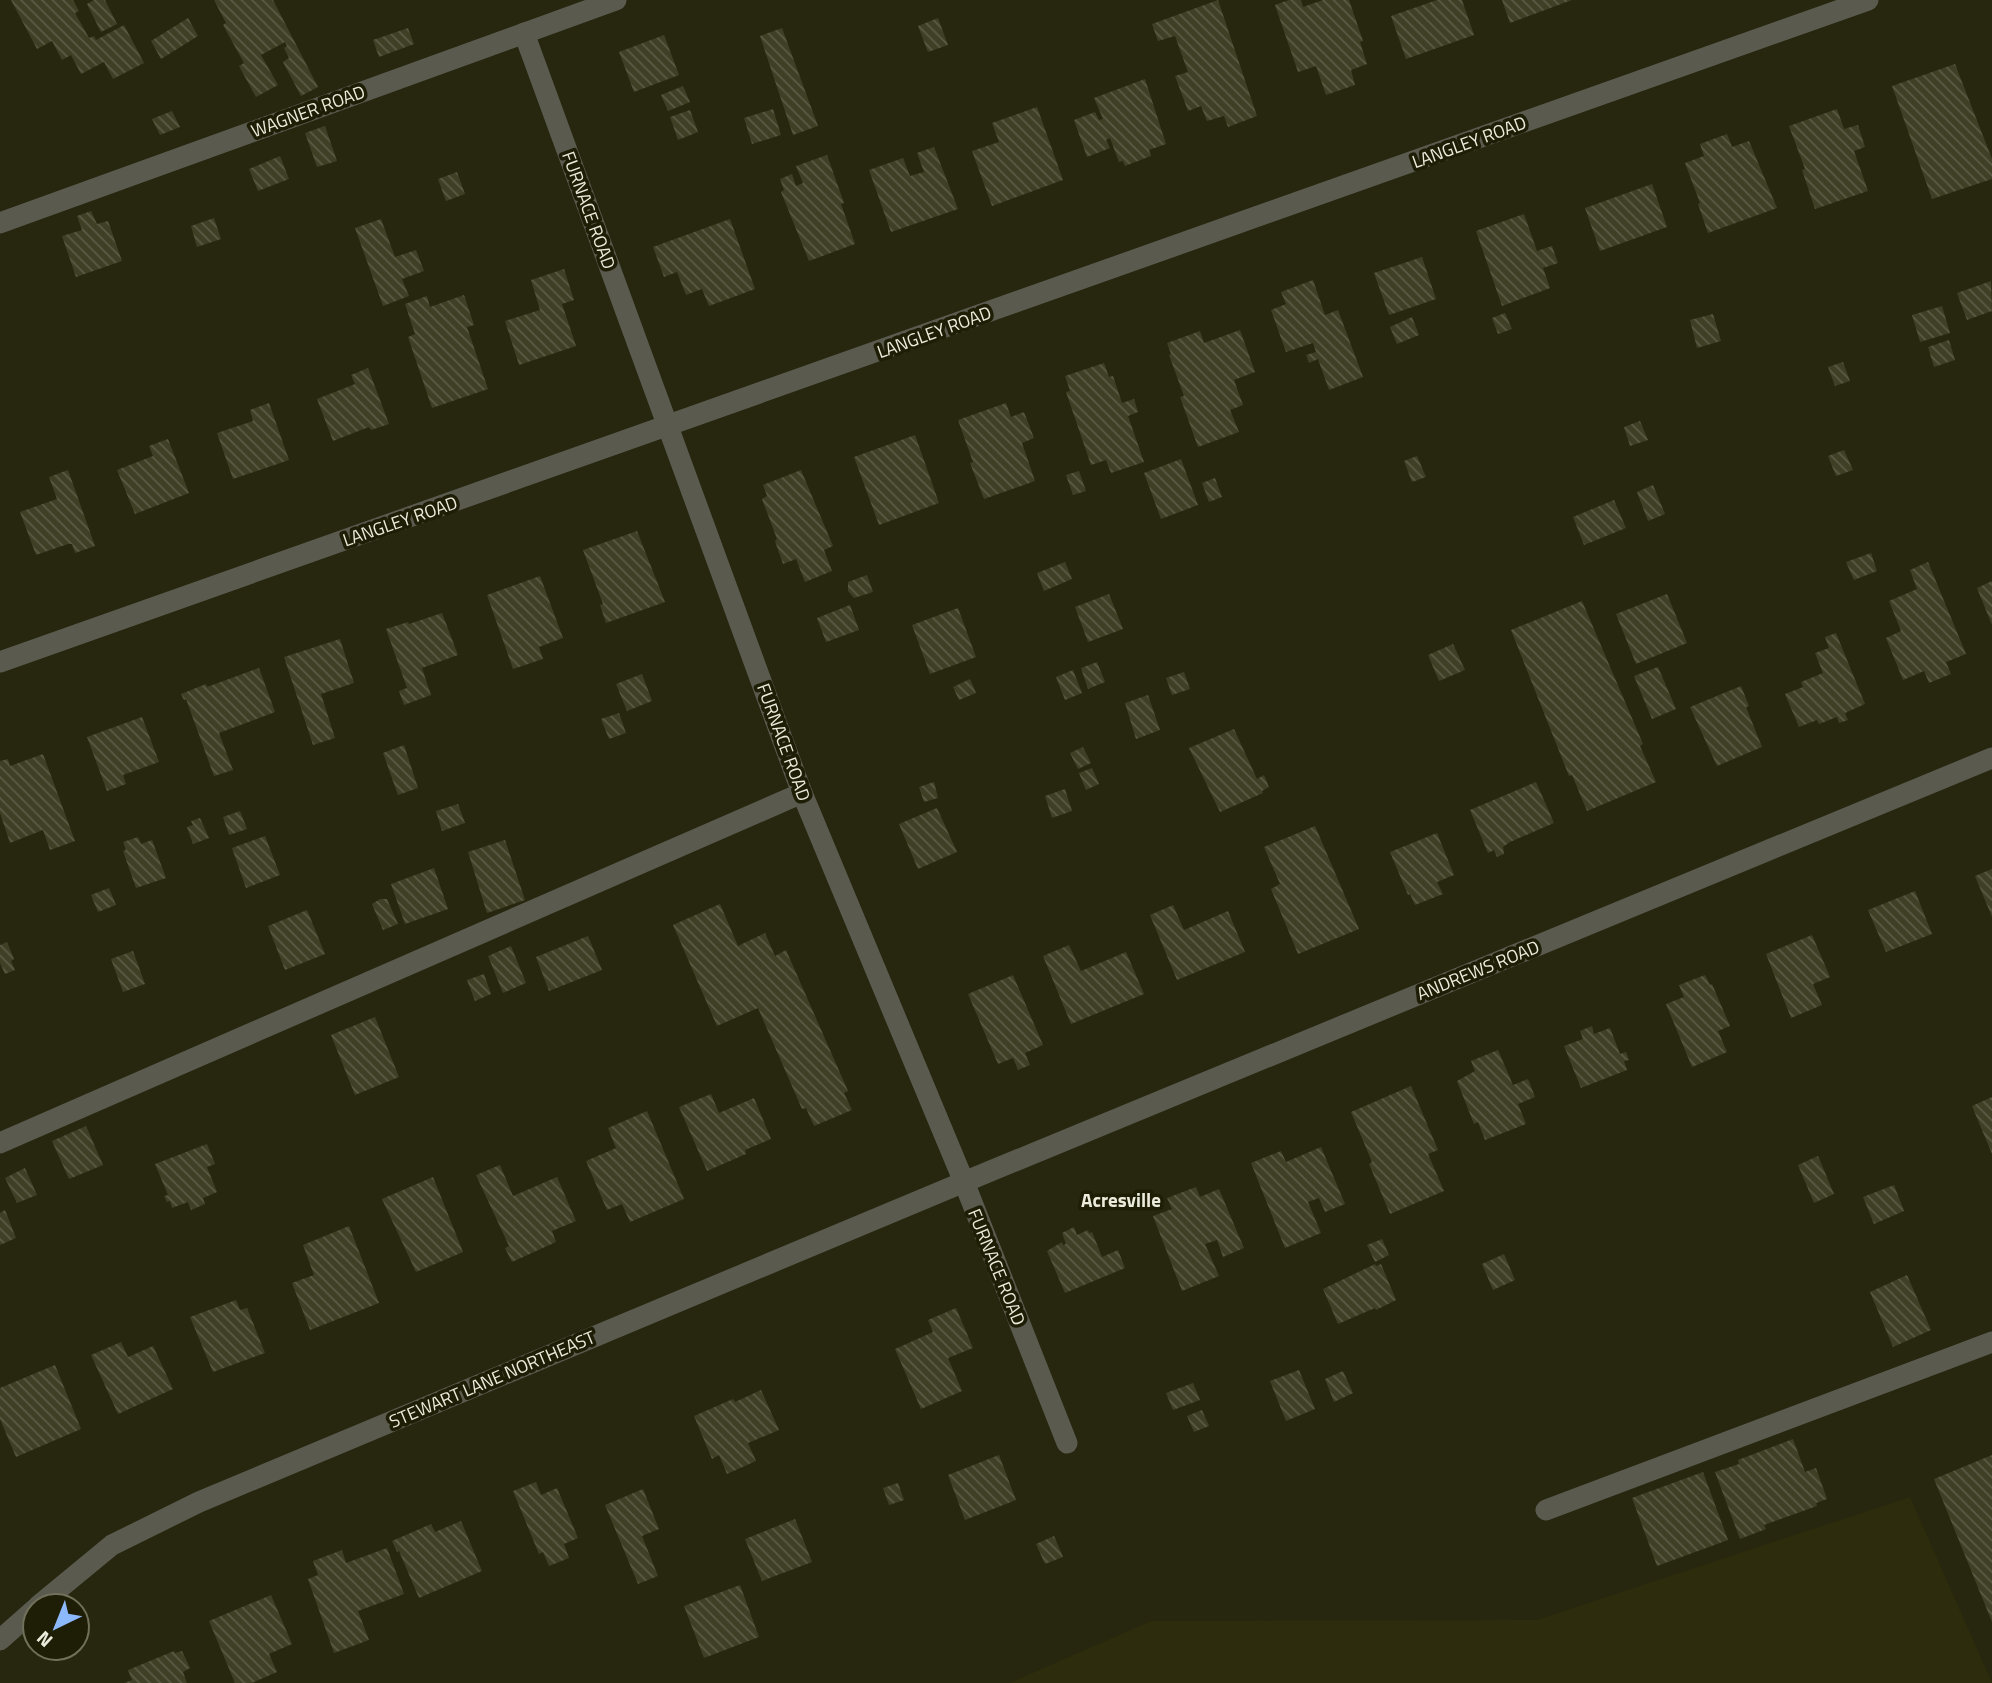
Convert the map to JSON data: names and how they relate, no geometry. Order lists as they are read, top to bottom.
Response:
{
  "streets": {
    "street": [
      "WAGNER ROAD",
      "LANGLEY ROAD",
      "FURNACE ROAD",
      "ANDREWS ROAD",
      "STEWART LANE NORTHEAST"
    ]
  },
  "crossings": [
    ["WAGNER ROAD", "FURNACE ROAD"],
    ["LANGLEY ROAD", "FURNACE ROAD"],
    ["FURNACE ROAD", "ANDREWS ROAD"],
    ["FURNACE ROAD", "STEWART LANE NORTHEAST"],
    ["ANDREWS ROAD", "STEWART LANE NORTHEAST"]
  ],
  "districts": ["Acresville"],
  "north": "bottom left"
}
